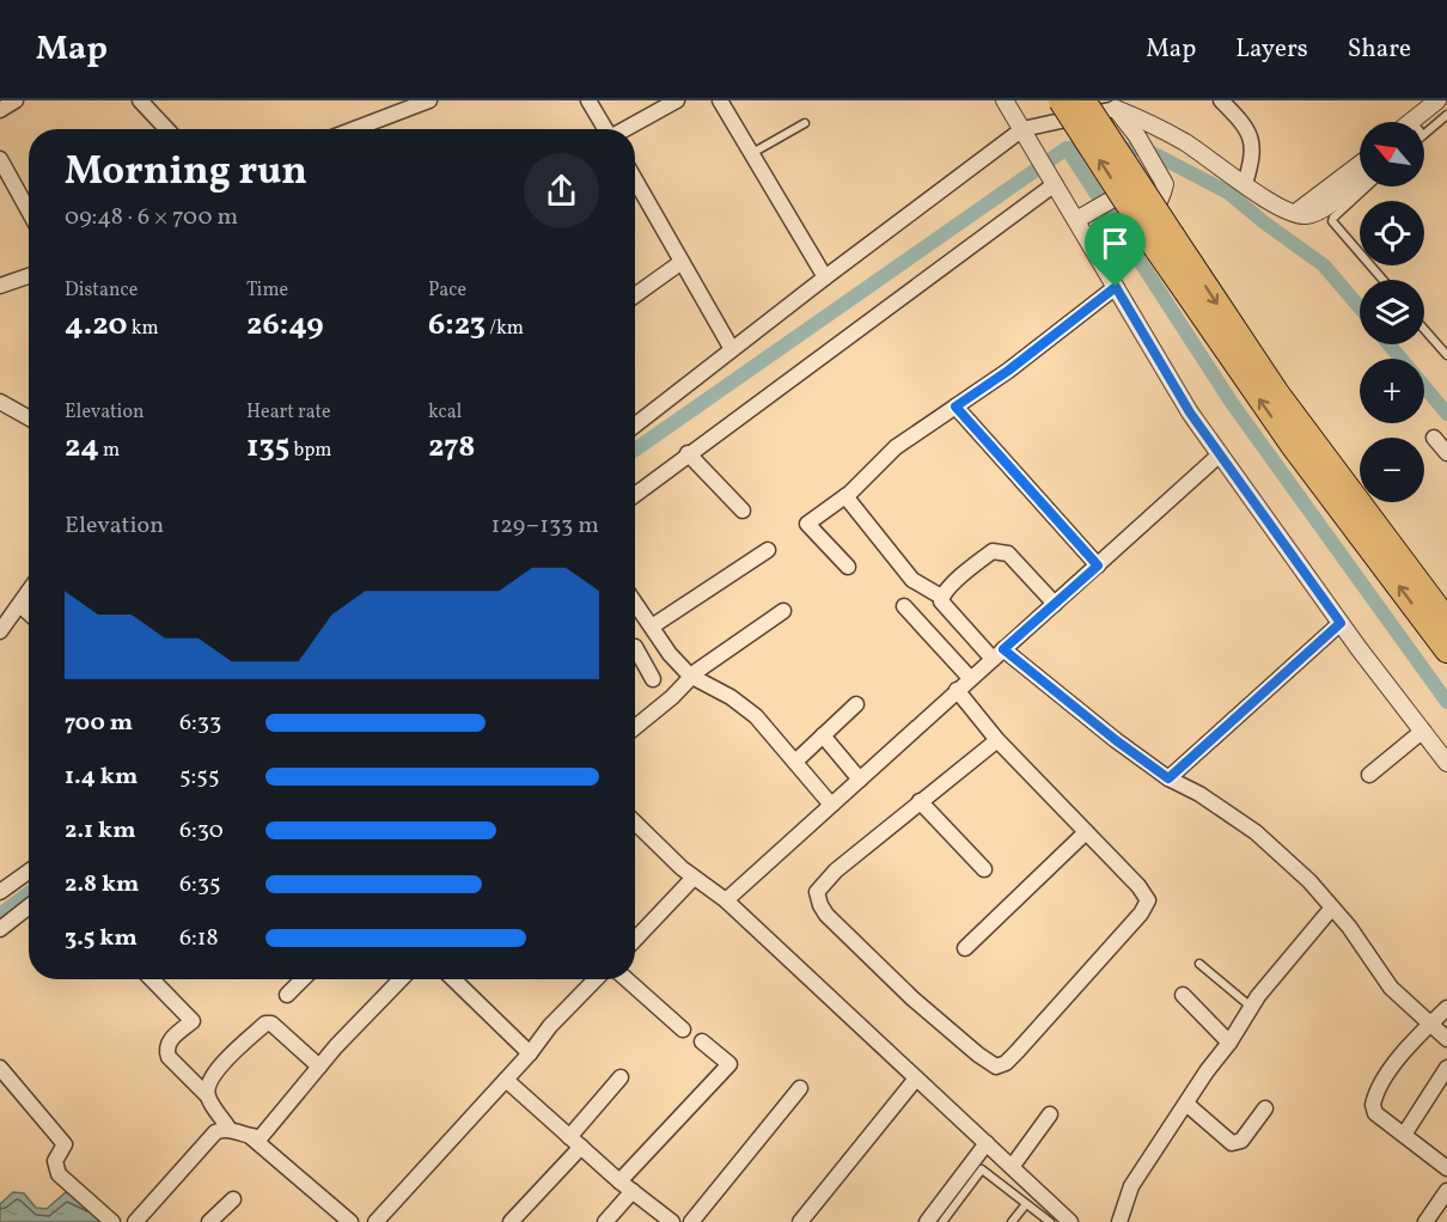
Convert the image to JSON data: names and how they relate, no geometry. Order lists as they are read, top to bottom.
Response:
{
  "north": "top left",
  "page": {
    "header": "Map",
    "nav": ["Map", "Layers", "Share"],
    "map_buttons": ["+", "−"],
    "heading": ["Morning run", "09:48 · 6 × 700 m"],
    "stats": [
      ["Distance", "4.20 km"],
      ["Time", "26:49"],
      ["Pace", "6:23 /km"],
      ["Elevation", "24 m"],
      ["Heart rate", "135 bpm"],
      ["kcal", "278"]
    ],
    "chart": ["Elevation", "129–133 m"],
    "list": [
      {
        "name": "700 m",
        "note": "6:33"
      },
      {
        "name": "1.4 km",
        "note": "5:55"
      },
      {
        "name": "2.1 km",
        "note": "6:30"
      },
      {
        "name": "2.8 km",
        "note": "6:35"
      },
      {
        "name": "3.5 km",
        "note": "6:18"
      }
    ]
  }
}
